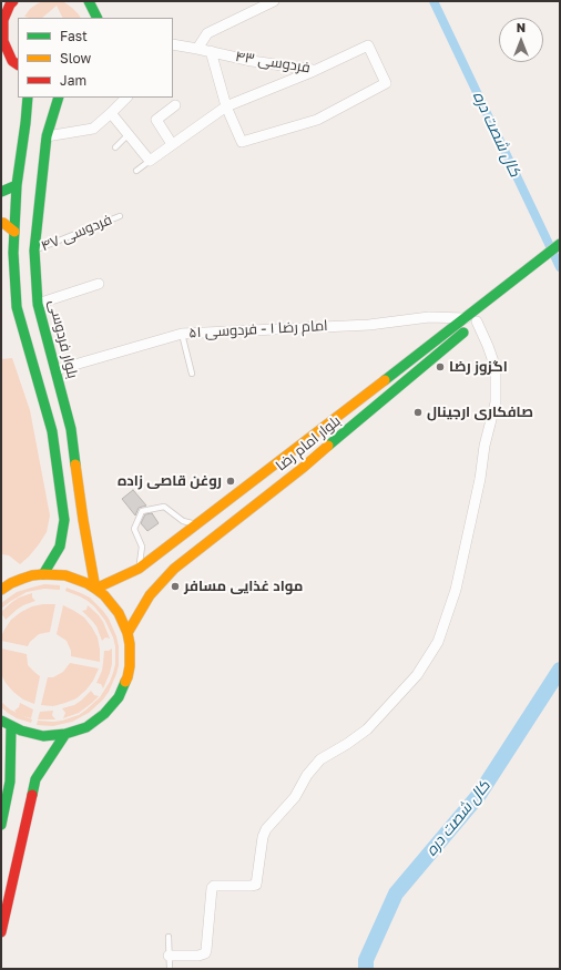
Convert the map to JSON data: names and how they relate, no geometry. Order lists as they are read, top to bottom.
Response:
{
  "streets": {
    "main road": ["بلوار فردوسی", "بلوار امام رضا"],
    "street": ["فردوسی ۴۳", "امام رضا ۱ - فردوسی ۵۱"],
    "lane": ["فردوسی ۴۷"]
  },
  "crossings": [
    ["فردوسی ۴۷", "بلوار فردوسی"],
    ["امام رضا ۱ - فردوسی ۵۱", "بلوار فردوسی"],
    ["امام رضا ۱ - فردوسی ۵۱", "بلوار امام رضا"],
    ["بلوار فردوسی", "بلوار امام رضا"]
  ],
  "water": ["کال شصت دره"],
  "places": [
    "اگزوز رضا",
    "صافکاری ارجینال",
    "روغن قاصی زاده",
    "مواد غذایی مسافر"
  ],
  "legend": ["Fast", "Slow", "Jam"],
  "north": "top"
}
